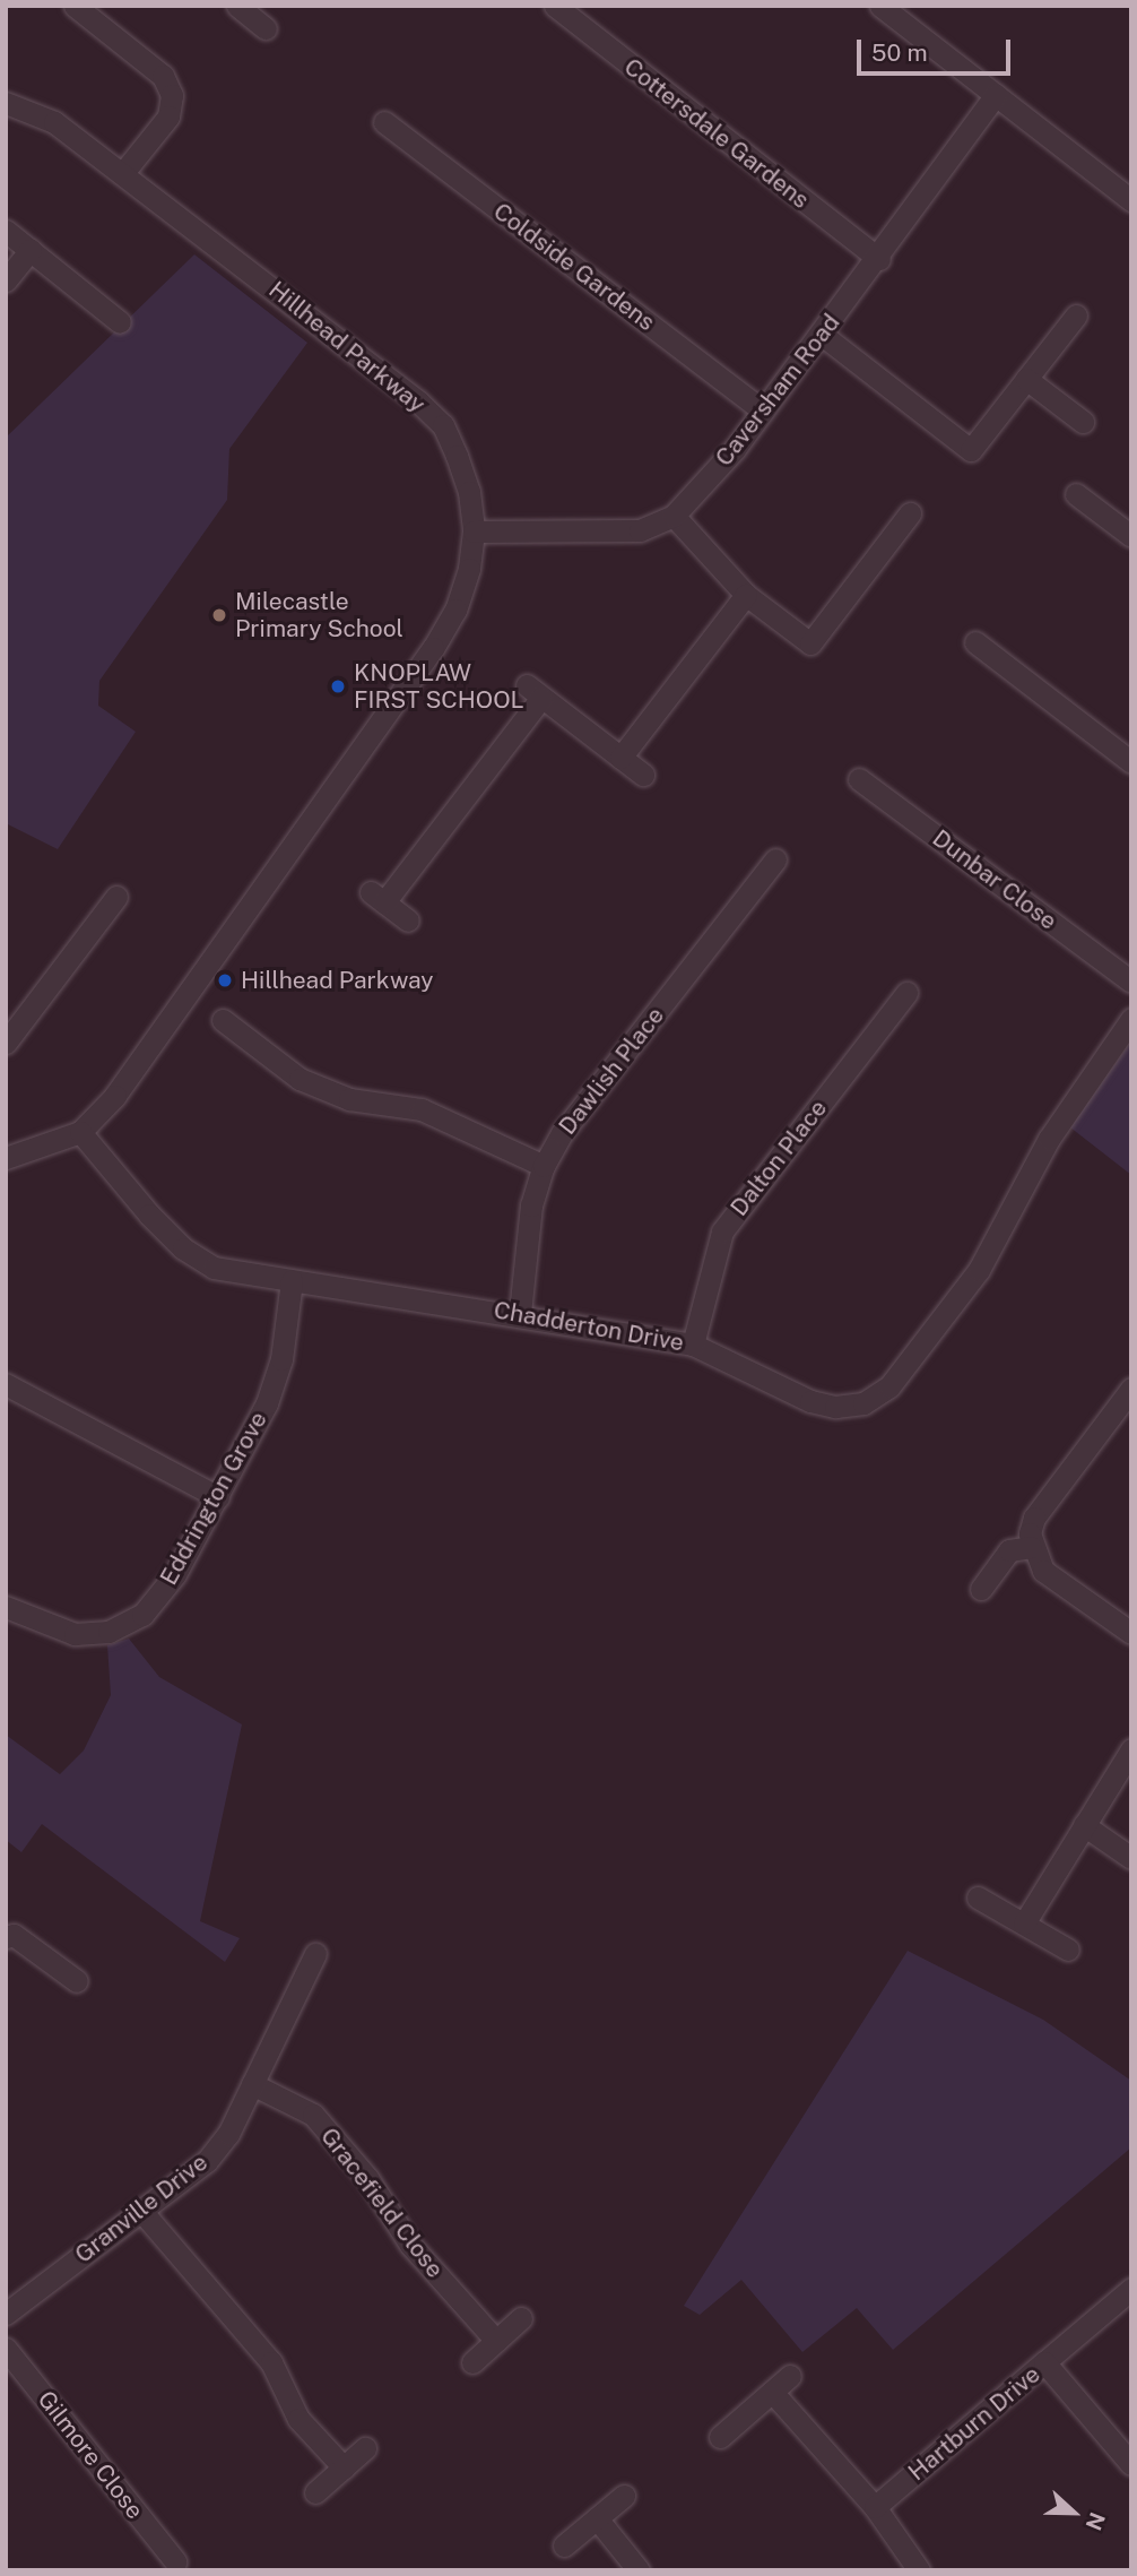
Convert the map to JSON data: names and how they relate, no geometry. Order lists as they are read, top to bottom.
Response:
{
  "streets": {
    "street": [
      "Cottersdale Gardens",
      "Coldside Gardens",
      "Hillhead Parkway",
      "Caversham Road",
      "Dunbar Close",
      "Dawlish Place",
      "Dalton Place",
      "Chadderton Drive",
      "Eddrington Grove",
      "Gracefield Close",
      "Granville Drive",
      "Hartburn Drive",
      "Gilmore Close"
    ]
  },
  "crossings": [
    ["Cottersdale Gardens", "Caversham Road"],
    ["Coldside Gardens", "Caversham Road"],
    ["Hillhead Parkway", "Caversham Road"],
    ["Hillhead Parkway", "Chadderton Drive"],
    ["Dawlish Place", "Chadderton Drive"],
    ["Dalton Place", "Chadderton Drive"],
    ["Chadderton Drive", "Eddrington Grove"],
    ["Gracefield Close", "Granville Drive"]
  ],
  "places": ["Milecastle Primary School", "KNOPLAW FIRST SCHOOL", "Hillhead Parkway"],
  "scale_bar": "50 m",
  "north": "right"
}
